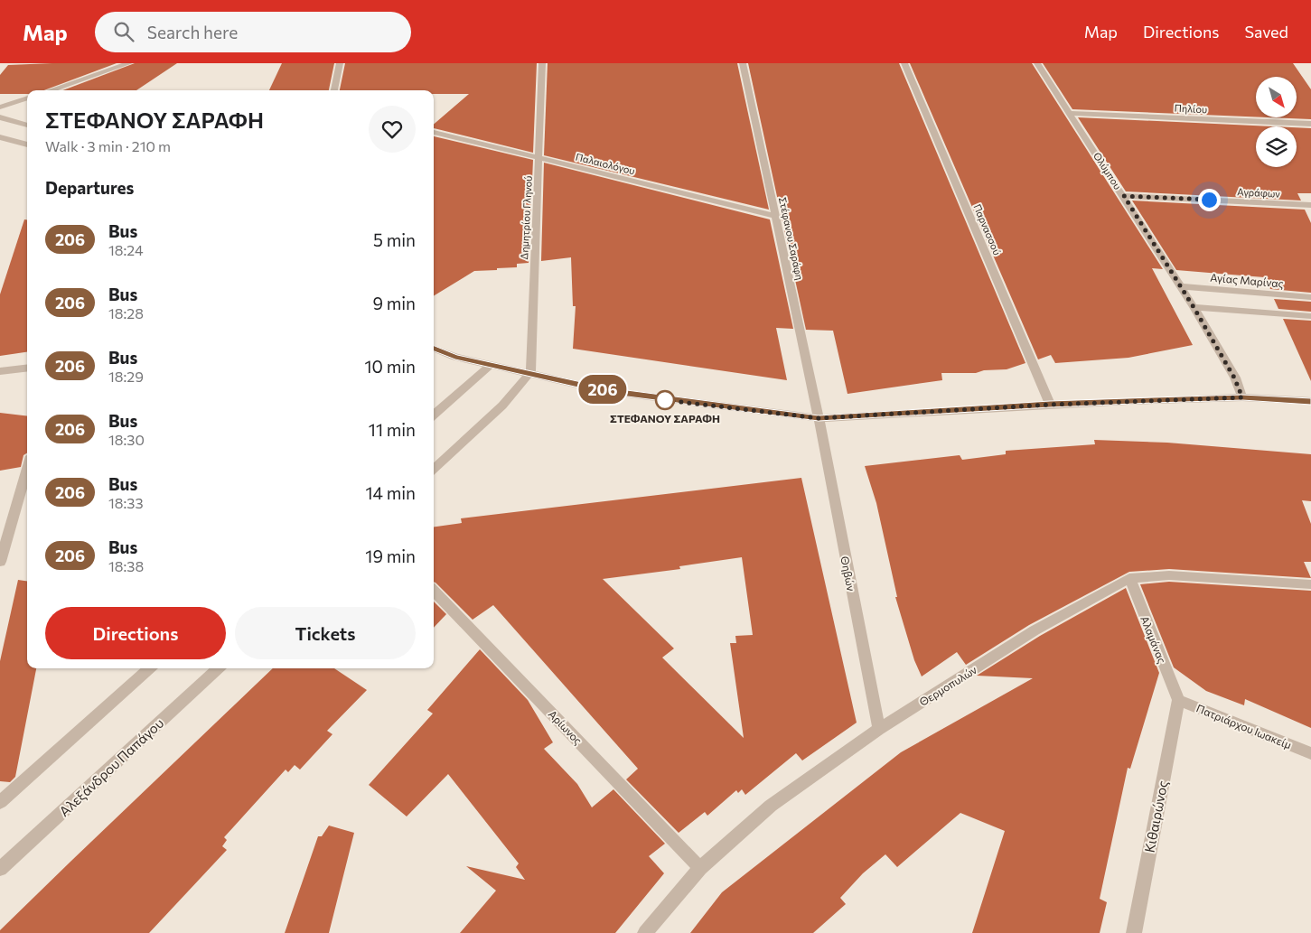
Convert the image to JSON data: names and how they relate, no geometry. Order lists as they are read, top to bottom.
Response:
{
  "streets": {
    "street": [
      "Πηλίου",
      "Παλαιολόγου",
      "Ολύμπου",
      "Αγράφων",
      "Δημητρίου Γληνού",
      "Παρνασσού",
      "Στέφανου Σαράφη",
      "Αγίας Μαρίνας",
      "Θηβών",
      "Αλαμάνας",
      "Θερμοπυλών",
      "Πατριάρχου Ιωακείμ",
      "Αρίωνος",
      "Αλεξάνδρου Παπάγου",
      "Κιθαιρώνος"
    ]
  },
  "crossings": [
    ["Πηλίου", "Ολύμπου"],
    ["Παλαιολόγου", "Δημητρίου Γληνού"],
    ["Παλαιολόγου", "Στέφανου Σαράφη"],
    ["Ολύμπου", "Αγράφων"],
    ["Ολύμπου", "Αγίας Μαρίνας"],
    ["Στέφανου Σαράφη", "Θηβών"],
    ["Θηβών", "Θερμοπυλών"],
    ["Αλαμάνας", "Θερμοπυλών"],
    ["Αλαμάνας", "Πατριάρχου Ιωακείμ"],
    ["Αλαμάνας", "Κιθαιρώνος"],
    ["Θερμοπυλών", "Αρίωνος"],
    ["Πατριάρχου Ιωακείμ", "Κιθαιρώνος"]
  ],
  "places": ["ΣΤΕΦΑΝΟΥ ΣΑΡΑΦΗ"],
  "lines": ["bus line 206"],
  "north": "bottom right",
  "page": {
    "header": "Map",
    "search": "Search here",
    "nav": ["Map", "Directions", "Saved"],
    "on_map": "206",
    "heading": [
      ["ΣΤΕΦΑΝΟΥ ΣΑΡΑΦΗ", "Walk · 3 min · 210 m"],
      "Departures"
    ],
    "list": [
      {
        "mark": "206",
        "name": "Bus",
        "note": "18:24",
        "value": "5 min"
      },
      {
        "mark": "206",
        "name": "Bus",
        "note": "18:28",
        "value": "9 min"
      },
      {
        "mark": "206",
        "name": "Bus",
        "note": "18:29",
        "value": "10 min"
      },
      {
        "mark": "206",
        "name": "Bus",
        "note": "18:30",
        "value": "11 min"
      },
      {
        "mark": "206",
        "name": "Bus",
        "note": "18:33",
        "value": "14 min"
      },
      {
        "mark": "206",
        "name": "Bus",
        "note": "18:38",
        "value": "19 min"
      }
    ],
    "buttons": ["Directions", "Tickets"]
  }
}
